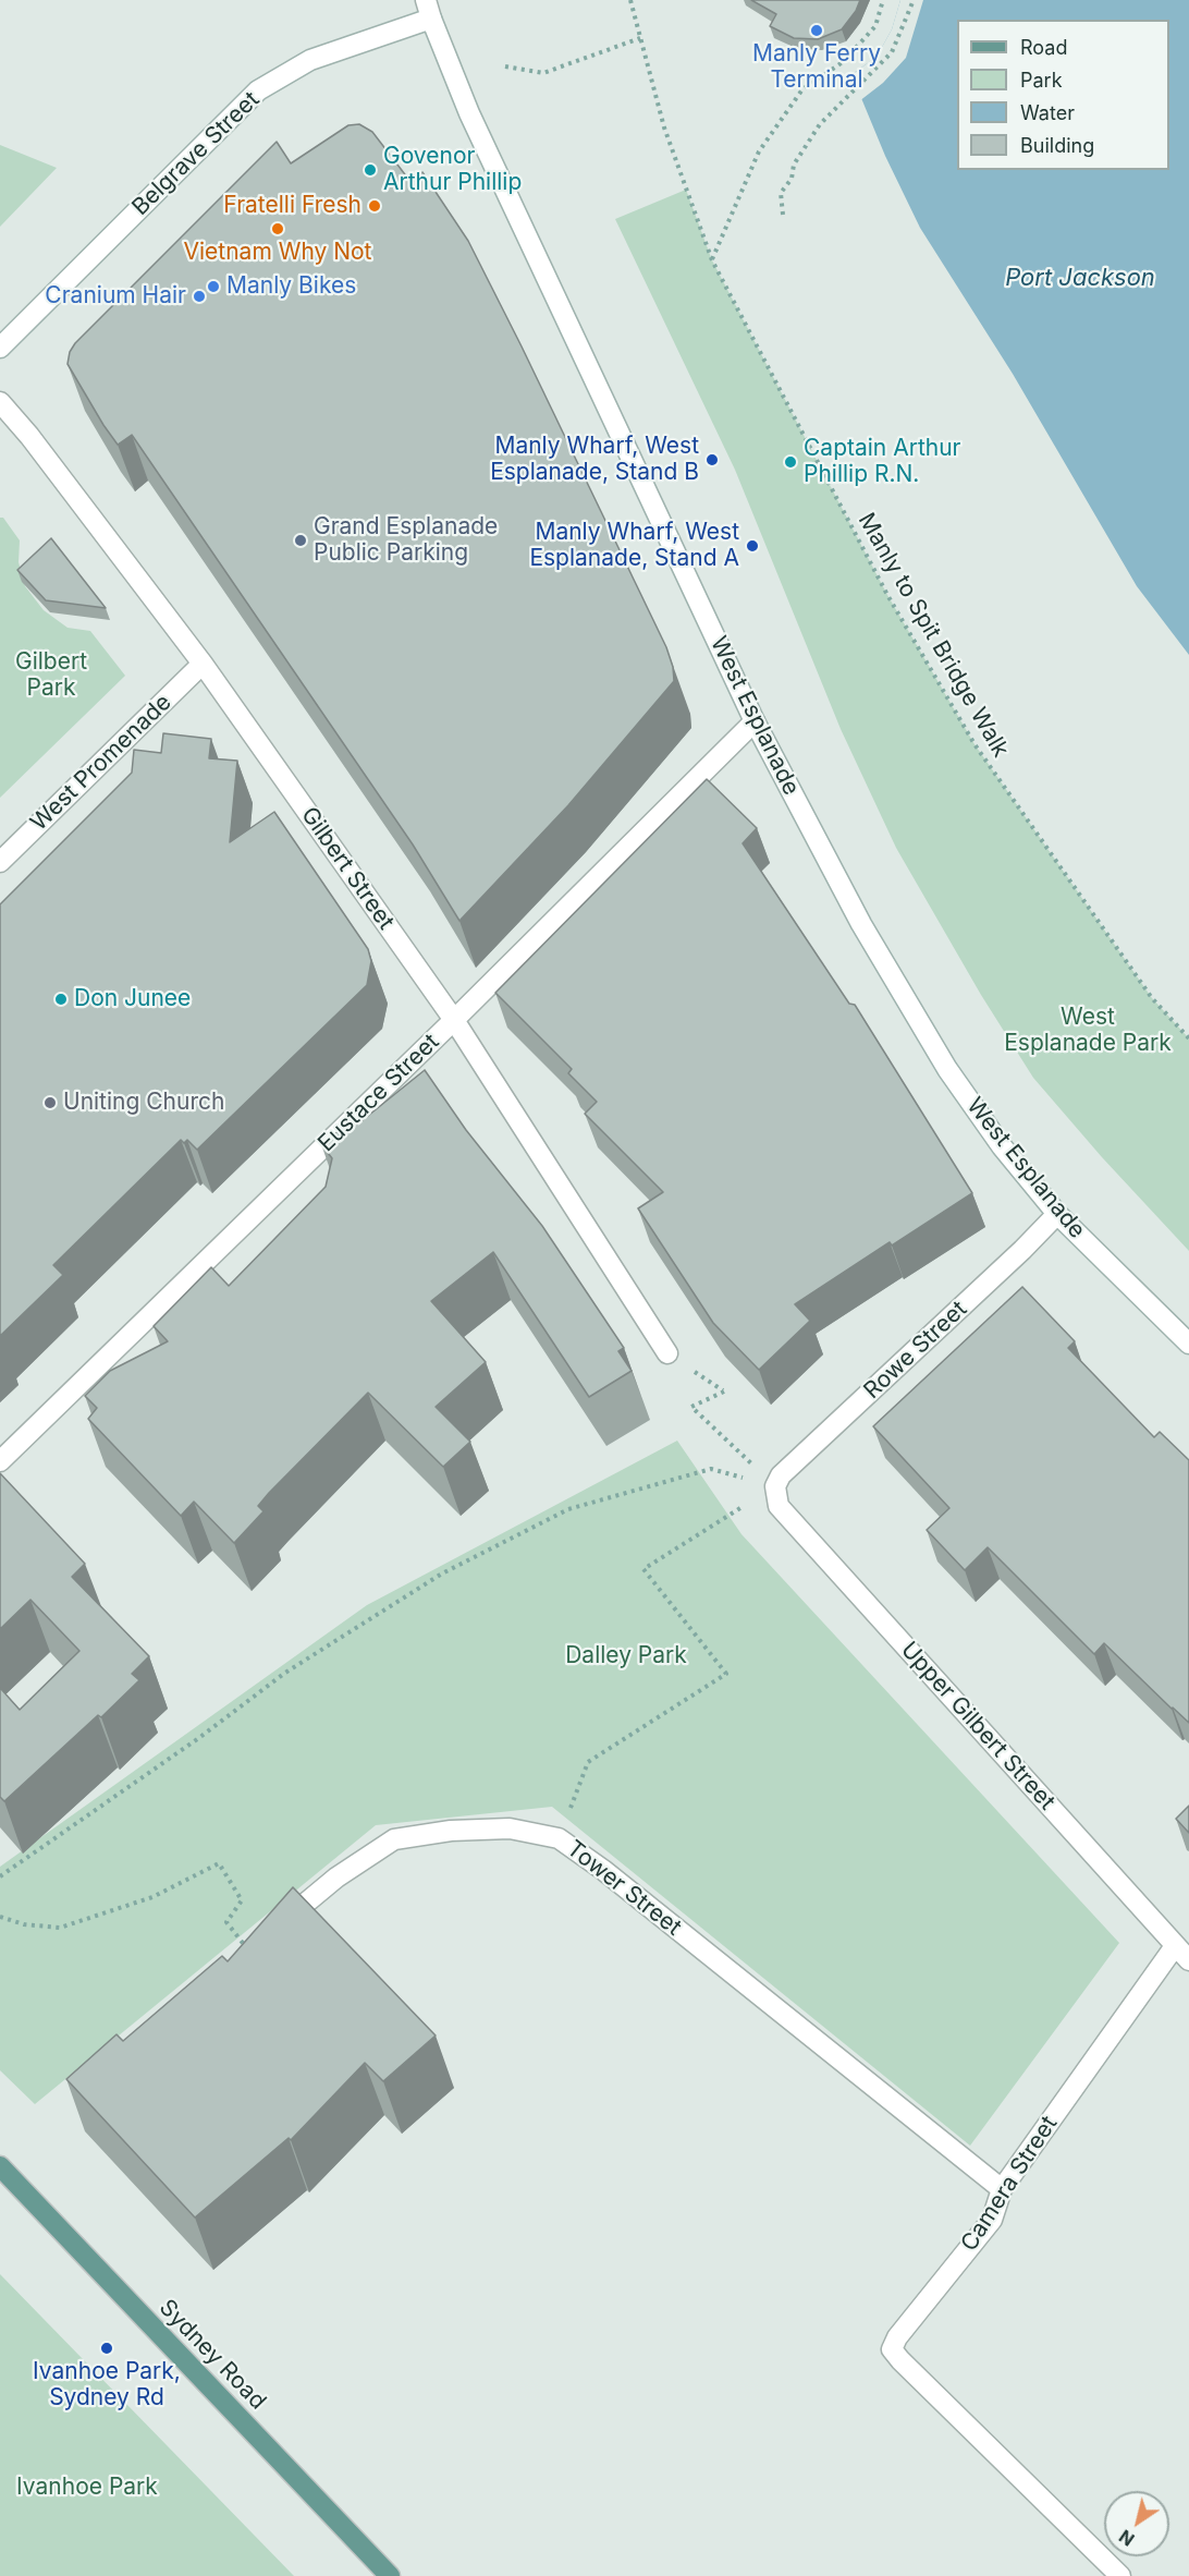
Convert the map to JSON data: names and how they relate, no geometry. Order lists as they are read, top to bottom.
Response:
{
  "streets": {
    "main road": ["Sydney Road"],
    "street": [
      "Belgrave Street",
      "West Esplanade",
      "West Promenade",
      "Gilbert Street",
      "Eustace Street",
      "Rowe Street",
      "Upper Gilbert Street",
      "Tower Street",
      "Camera Street"
    ],
    "path": ["Manly to Spit Bridge Walk"]
  },
  "crossings": [
    ["Belgrave Street", "West Esplanade"],
    ["West Esplanade", "Eustace Street"],
    ["West Esplanade", "Rowe Street"],
    ["West Promenade", "Gilbert Street"],
    ["Gilbert Street", "Eustace Street"],
    ["Rowe Street", "Upper Gilbert Street"],
    ["Upper Gilbert Street", "Camera Street"],
    ["Tower Street", "Camera Street"]
  ],
  "water": ["Port Jackson"],
  "parks": [
    "Gilbert Park",
    "West Esplanade Park",
    "Dalley Park",
    "Ivanhoe Park"
  ],
  "places": [
    "Manly Ferry Terminal",
    "Govenor Arthur Phillip",
    "Fratelli Fresh",
    "Vietnam Why Not",
    "Manly Bikes",
    "Cranium Hair",
    "Manly Wharf, West Esplanade, Stand B",
    "Captain Arthur Phillip R.N.",
    "Grand Esplanade Public Parking",
    "Manly Wharf, West Esplanade, Stand A",
    "Don Junee",
    "Uniting Church",
    "Ivanhoe Park, Sydney Rd"
  ],
  "legend": [
    "Road",
    "Park",
    "Water",
    "Building"
  ],
  "north": "bottom left"
}
